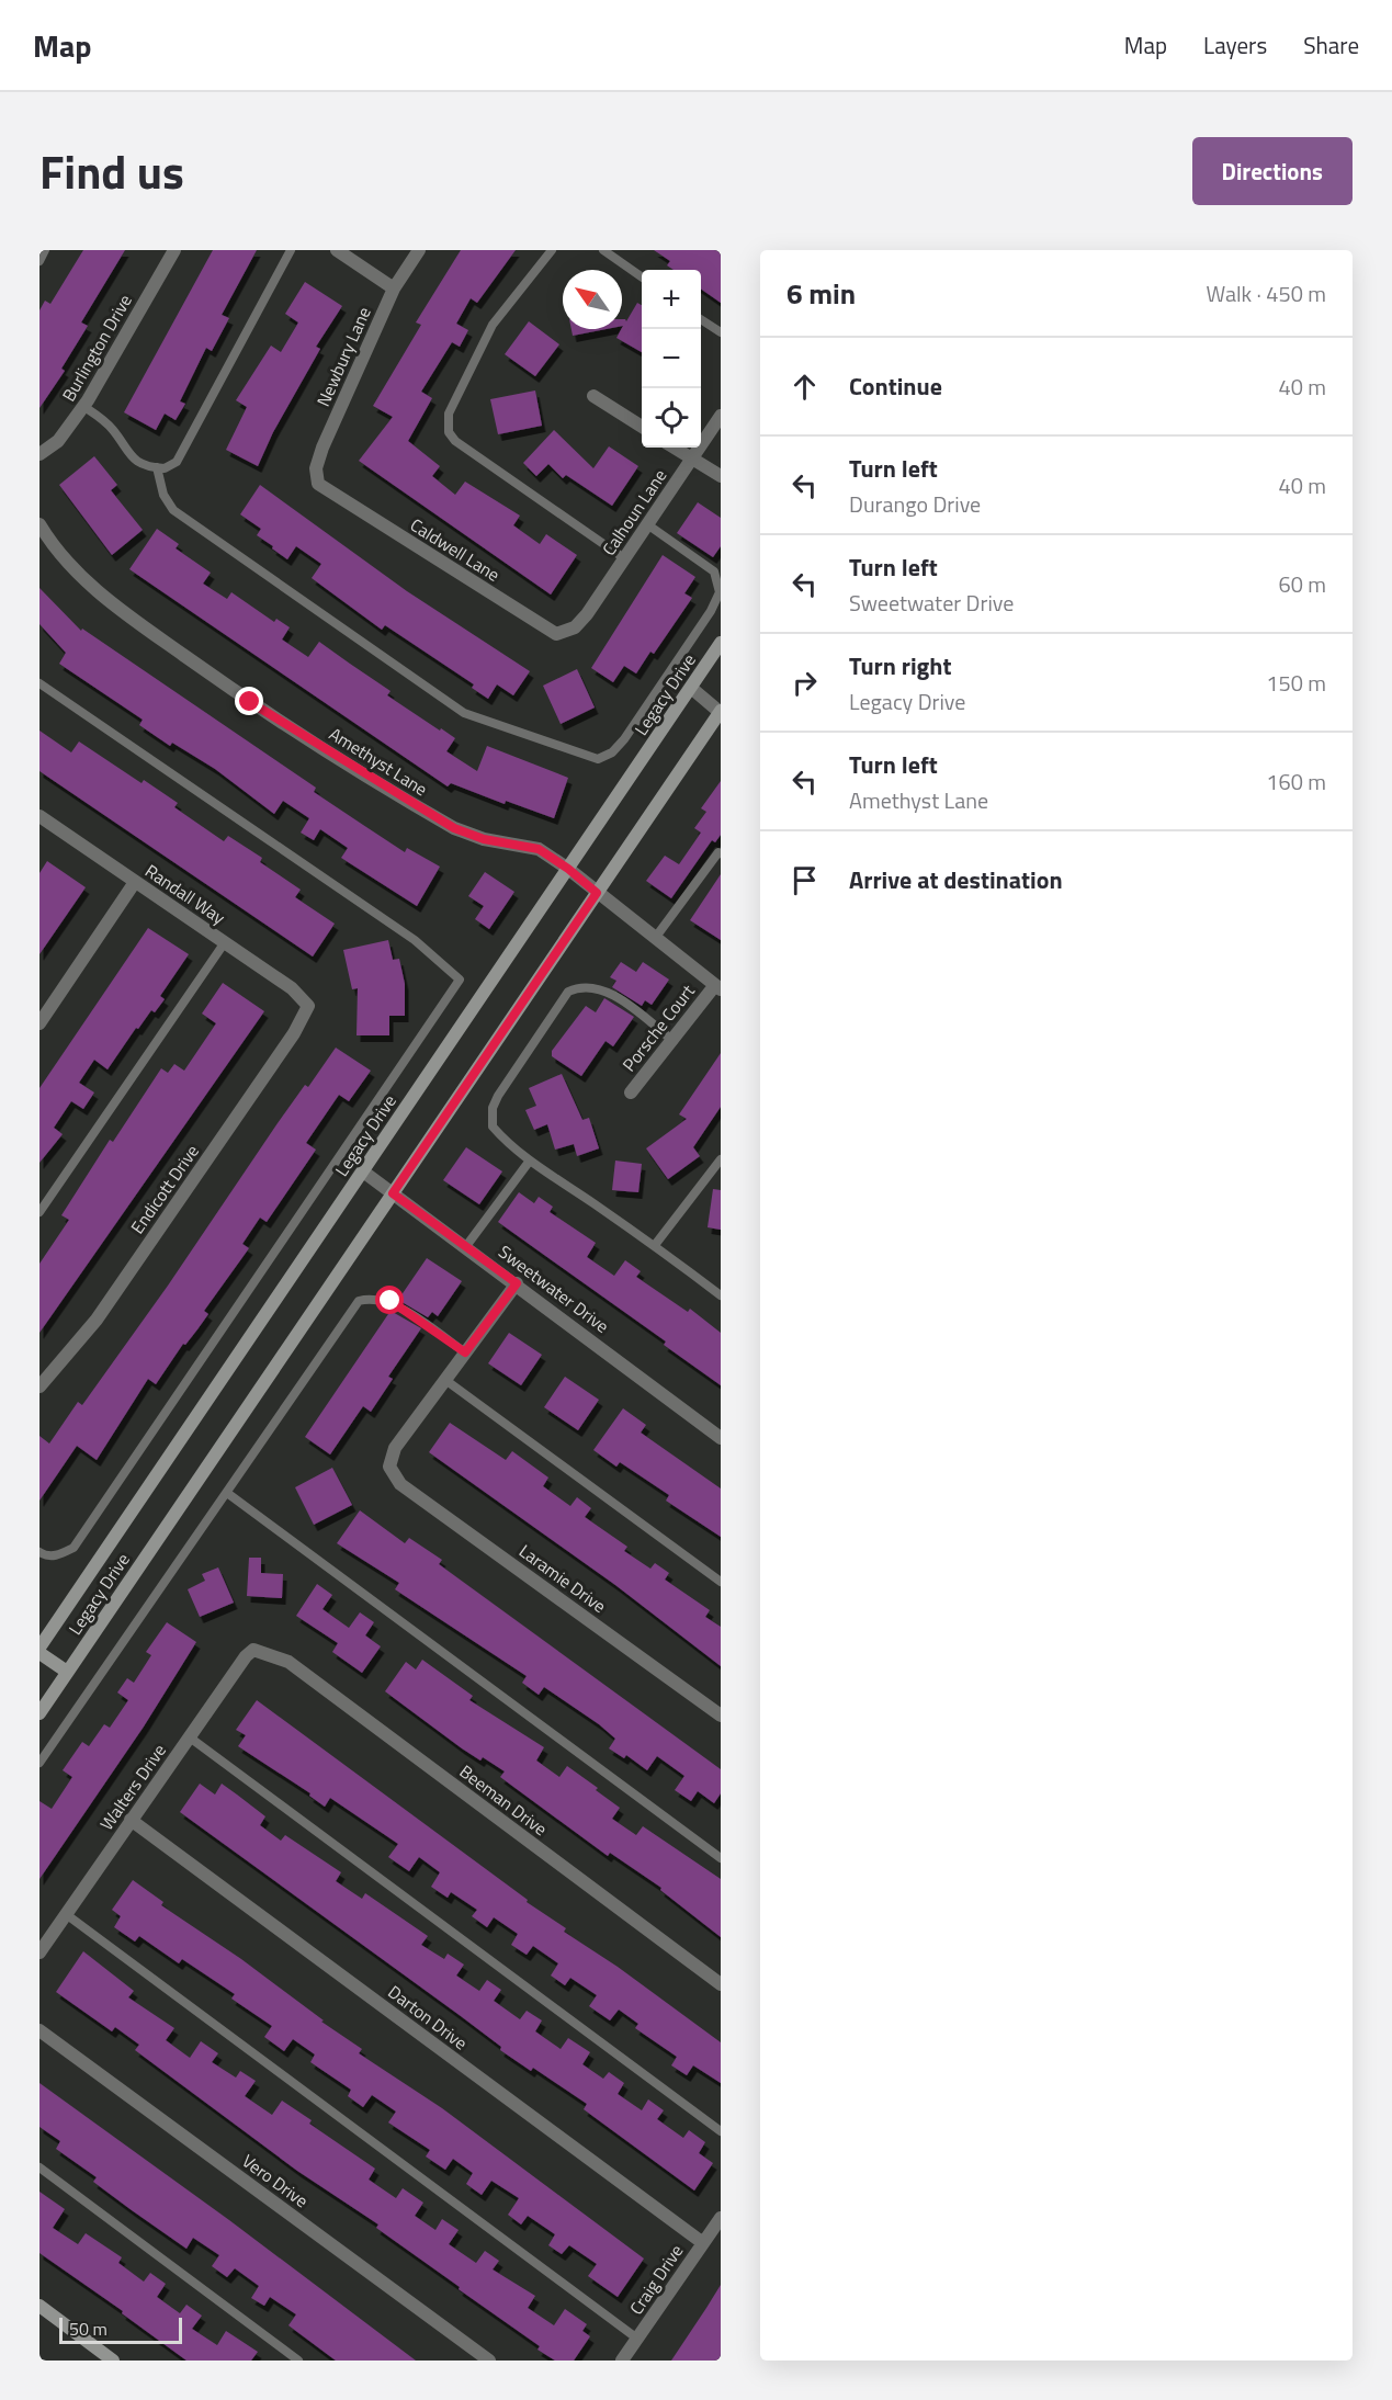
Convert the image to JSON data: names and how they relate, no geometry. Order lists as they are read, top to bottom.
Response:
{
  "streets": {
    "main road": ["Legacy Drive"],
    "street": [
      "Burlington Drive",
      "Newbury Lane",
      "Calhoun Lane",
      "Caldwell Lane",
      "Amethyst Lane",
      "Randall Way",
      "Porsche Court",
      "Endicott Drive",
      "Sweetwater Drive",
      "Laramie Drive",
      "Walters Drive",
      "Beeman Drive",
      "Darton Drive",
      "Vero Drive",
      "Craig Drive"
    ]
  },
  "crossings": [
    ["Newbury Lane", "Caldwell Lane"],
    ["Calhoun Lane", "Caldwell Lane"],
    ["Legacy Drive", "Amethyst Lane"],
    ["Legacy Drive", "Sweetwater Drive"],
    ["Amethyst Lane", "Porsche Court"],
    ["Randall Way", "Endicott Drive"],
    ["Walters Drive", "Beeman Drive"],
    ["Walters Drive", "Darton Drive"],
    ["Darton Drive", "Craig Drive"]
  ],
  "scale_bar": "50 m",
  "north": "top left",
  "page": {
    "header": "Map",
    "nav": ["Map", "Layers", "Share"],
    "title": "Find us",
    "buttons": "Directions",
    "heading": ["6 min", "Walk · 450 m"],
    "map_buttons": ["+", "−"],
    "list": [
      ["Continue", "40 m"],
      ["Turn left", "Durango Drive", "40 m"],
      ["Turn left", "Sweetwater Drive", "60 m"],
      ["Turn right", "Legacy Drive", "150 m"],
      ["Turn left", "Amethyst Lane", "160 m"],
      "Arrive at destination"
    ],
    "scale": "50 m"
  }
}
